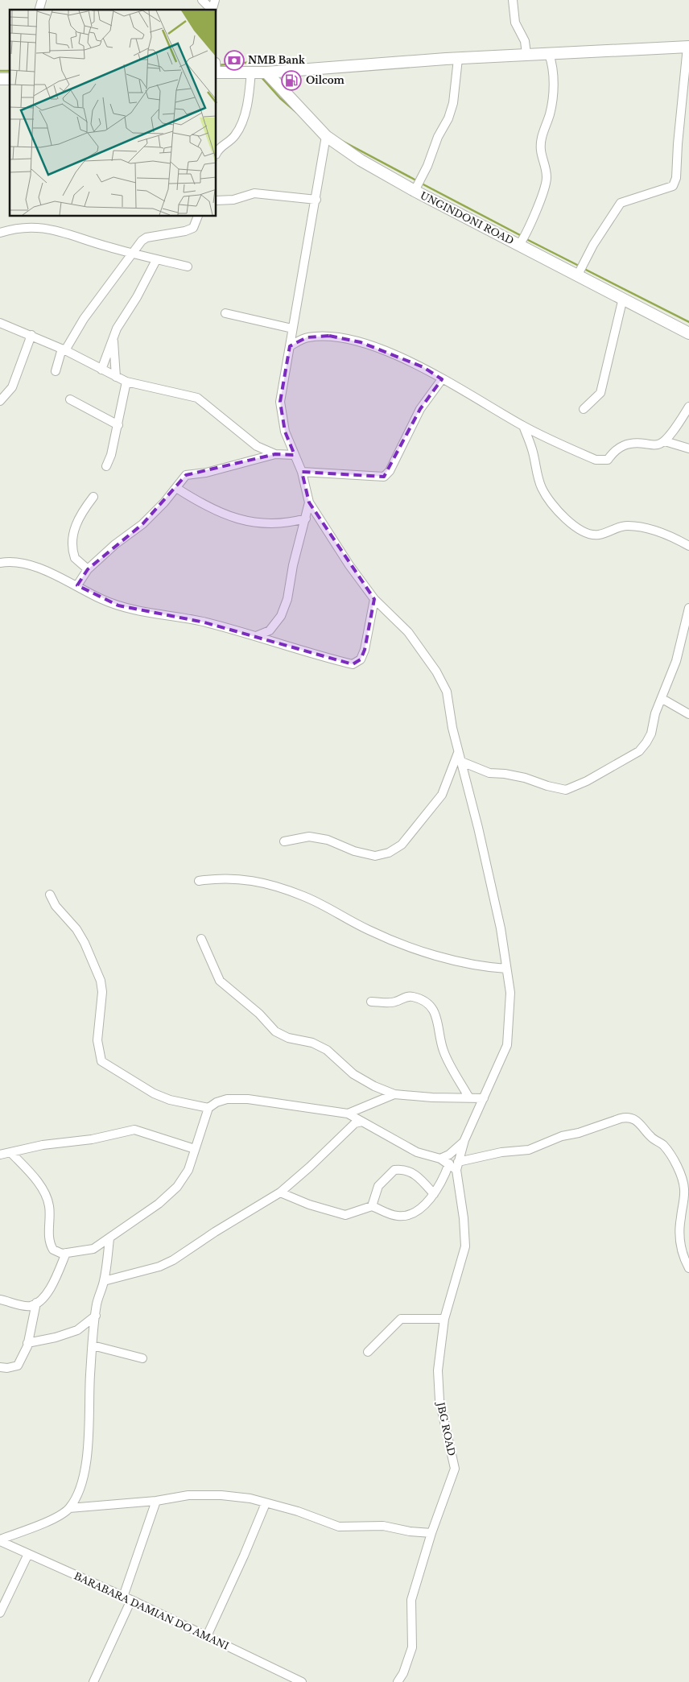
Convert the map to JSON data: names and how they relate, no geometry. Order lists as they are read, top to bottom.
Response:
{
  "streets": {
    "main road": ["UNGINDONI ROAD"],
    "street": ["JBG ROAD", "BARABARA DAMIAN DO AMANI"]
  },
  "places": {
    "bank": ["NMB Bank"],
    "fuel station": ["Oilcom"]
  }
}
